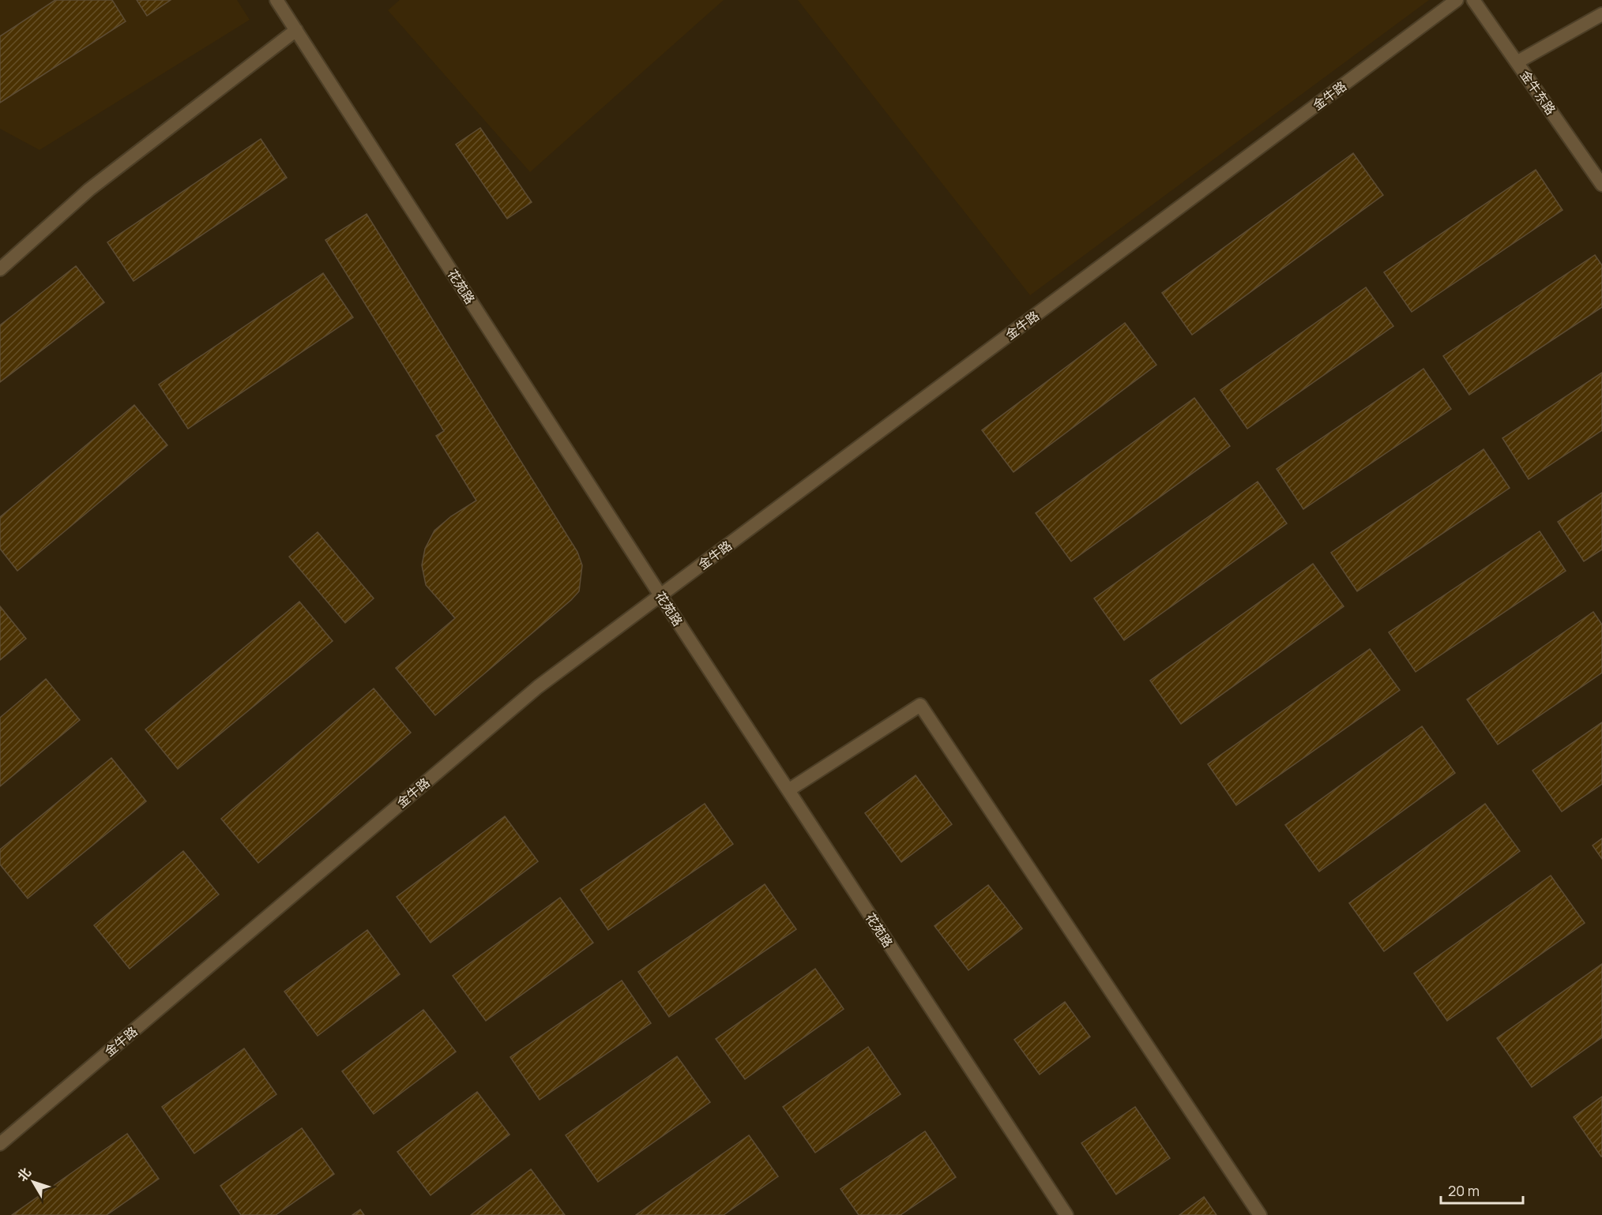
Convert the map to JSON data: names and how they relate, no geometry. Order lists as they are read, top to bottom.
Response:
{
  "streets": {
    "street": ["金牛东路", "金牛路", "花苑路"]
  },
  "crossings": [
    ["金牛路", "花苑路"]
  ],
  "scale_bar": "20 m",
  "north": "top left"
}
